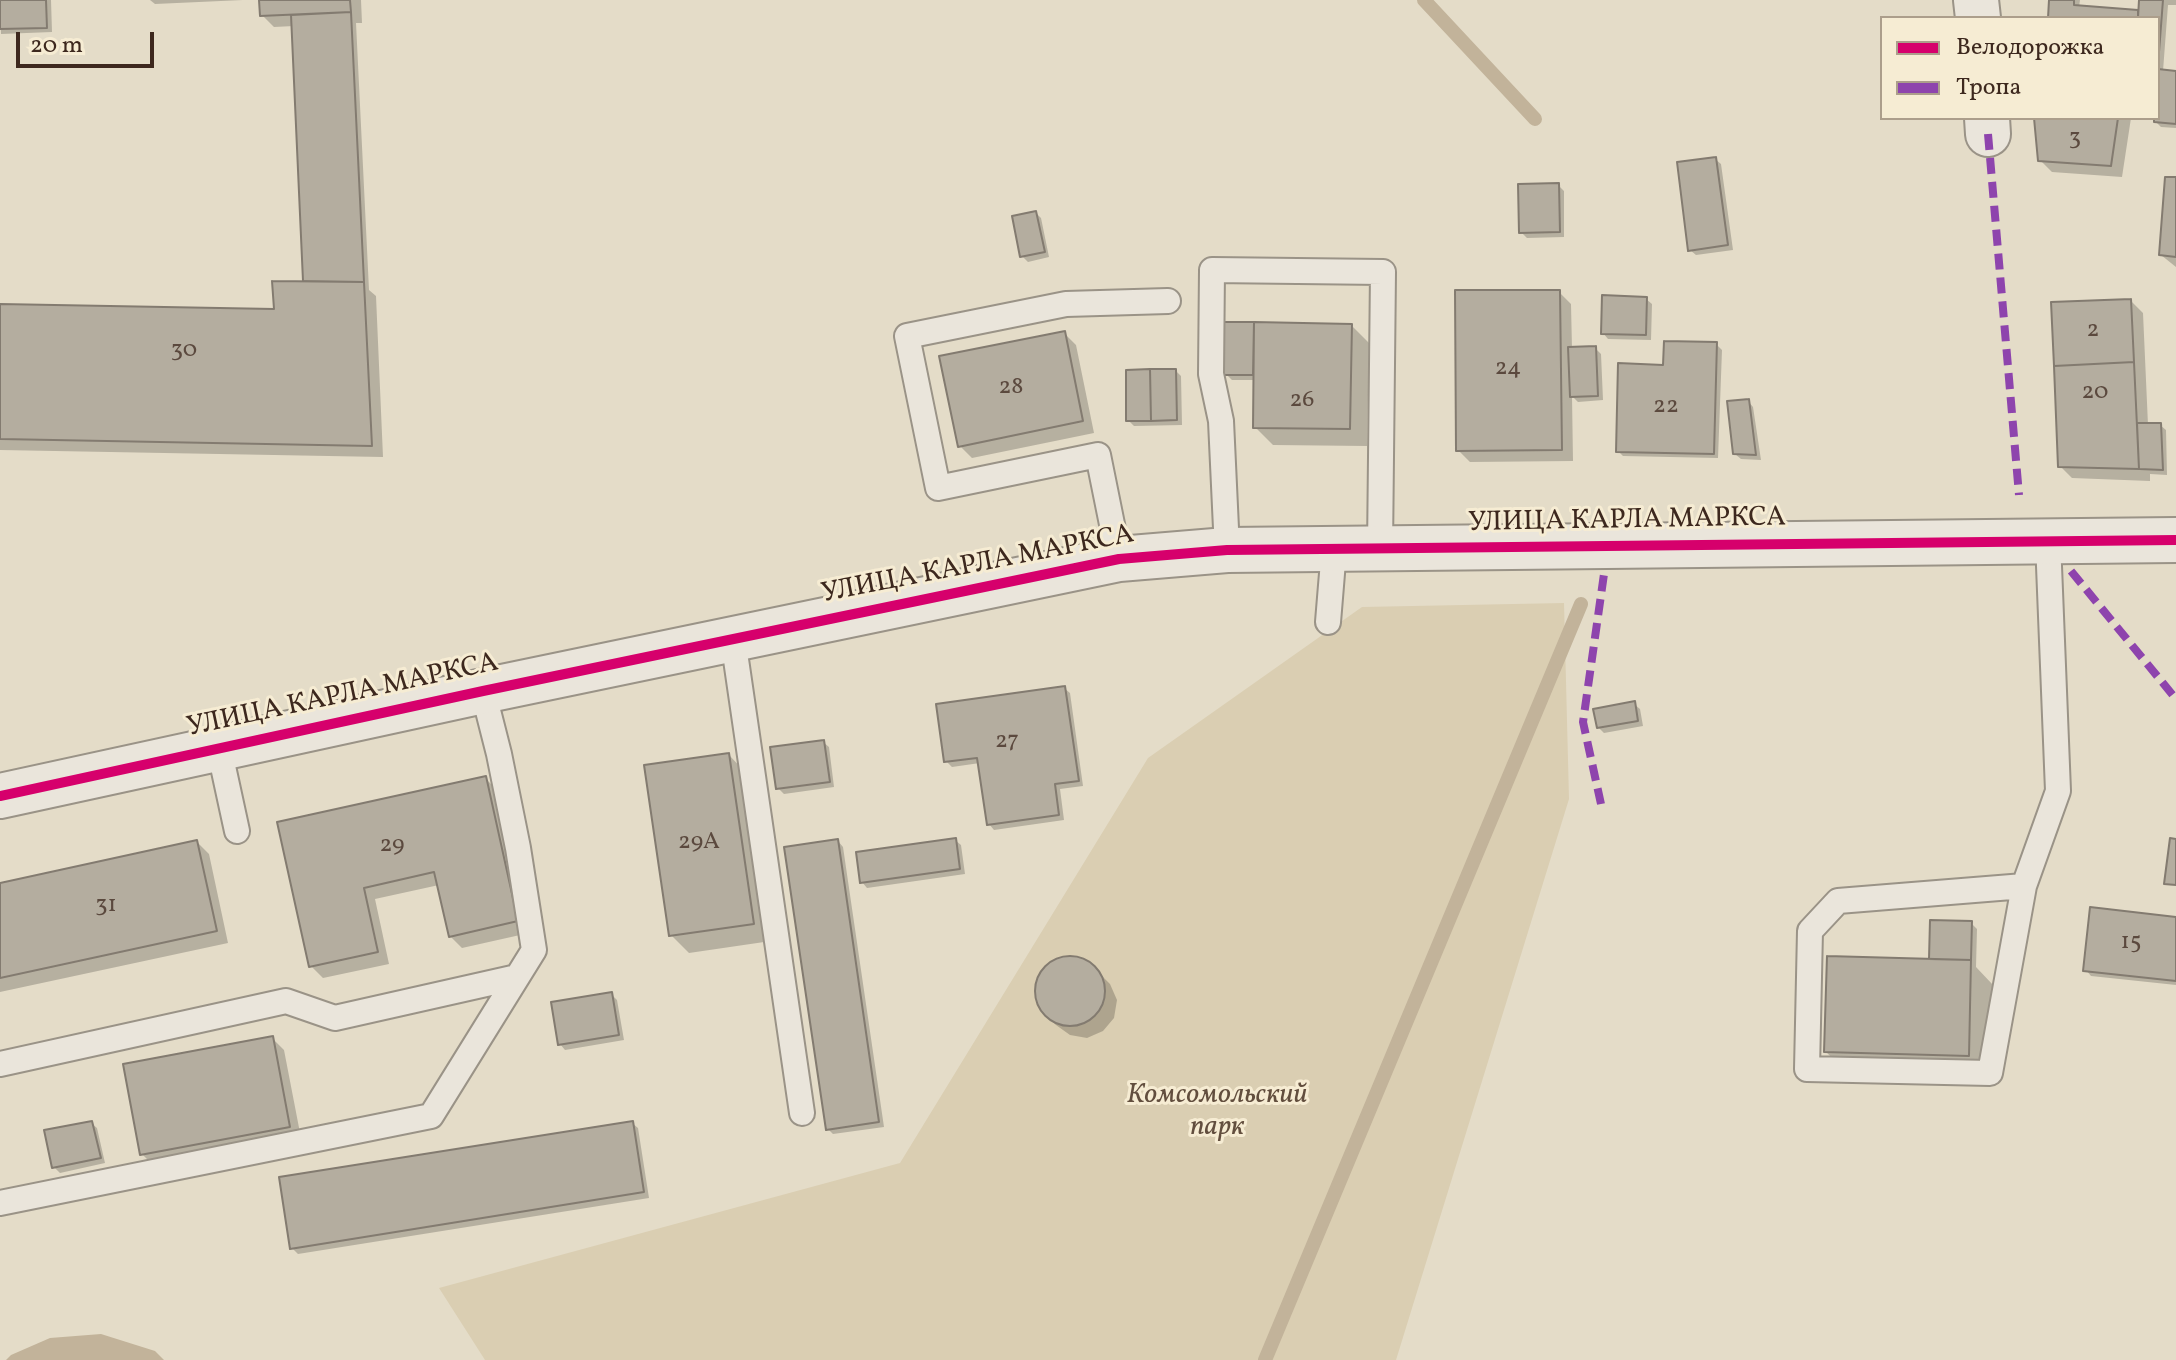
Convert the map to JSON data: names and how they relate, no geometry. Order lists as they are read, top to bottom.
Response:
{
  "streets": {
    "street": ["УЛИЦА КАРЛА МАРКСА"]
  },
  "parks": ["Комсомольский парк"],
  "house_numbers": [
    "3",
    "2",
    "30",
    "24",
    "28",
    "20",
    "26",
    "22",
    "27",
    "29А",
    "29",
    "31",
    "15"
  ],
  "legend": ["Велодорожка", "Тропа"],
  "scale_bar": "20 m"
}
